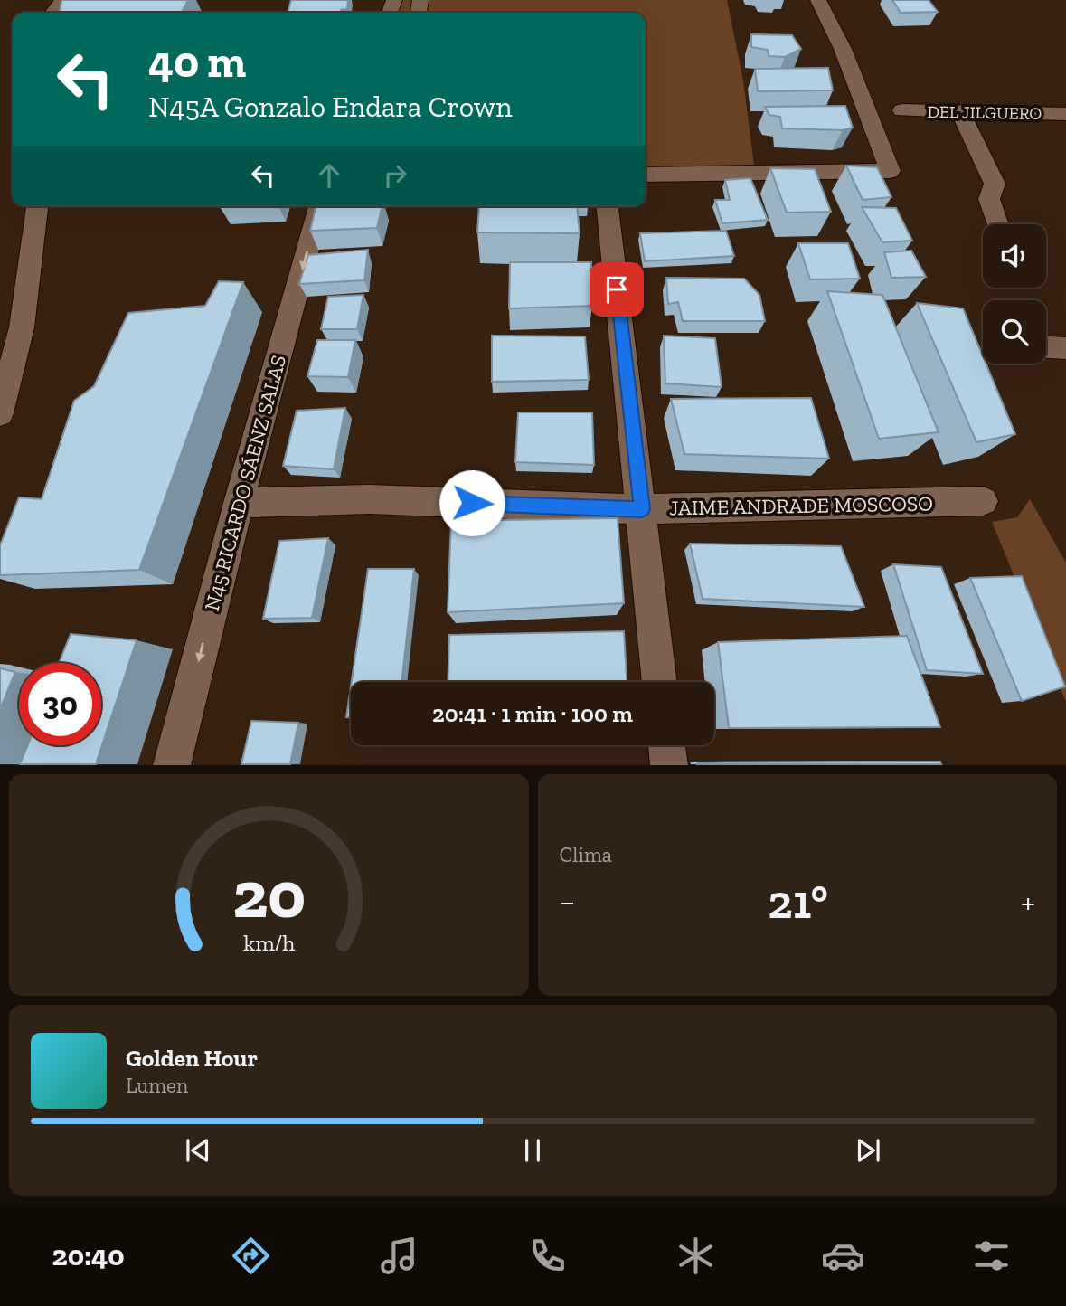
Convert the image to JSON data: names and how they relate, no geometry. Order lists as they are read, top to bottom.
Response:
{
  "streets": {
    "street": ["DEL JILGUERO", "N45 RICARDO SÁENZ SALAS", "JAIME ANDRADE MOSCOSO"]
  },
  "crossings": [
    ["N45 RICARDO SÁENZ SALAS", "JAIME ANDRADE MOSCOSO"]
  ],
  "one_way": ["N45 RICARDO SÁENZ SALAS"],
  "page": {
    "turn": ["40 m", "N45A Gonzalo Endara Crown"],
    "limit": "30",
    "trip": "20:41 · 1 min · 100 m",
    "tile": "Clima",
    "heat": ["−", "21°", "+"],
    "song": ["Golden Hour", "Lumen"],
    "tabs": "20:40",
    "gauge": ["20", "km/h"]
  }
}
